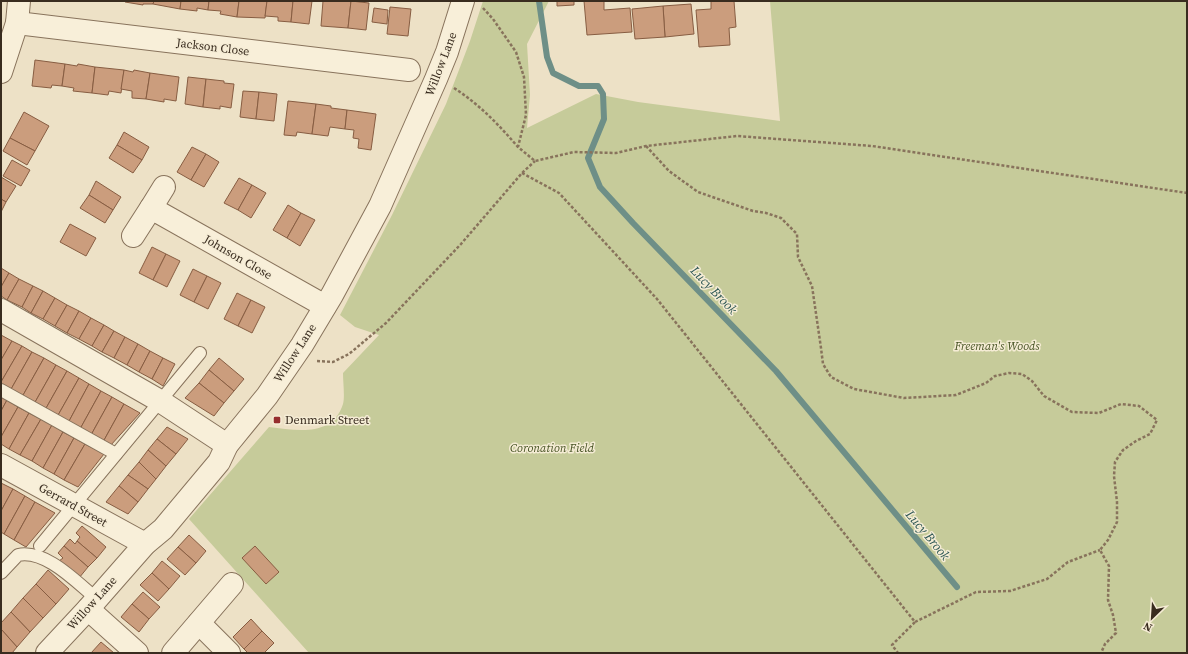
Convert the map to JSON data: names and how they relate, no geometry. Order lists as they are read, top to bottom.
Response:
{
  "streets": {
    "street": [
      "Jackson Close",
      "Willow Lane",
      "Johnson Close",
      "Gerrard Street"
    ]
  },
  "crossings": [
    ["Willow Lane", "Johnson Close"],
    ["Willow Lane", "Gerrard Street"]
  ],
  "water": ["Lucy Brook"],
  "parks": ["Freeman's Woods", "Coronation Field"],
  "places": {
    "transit": ["Denmark Street"]
  },
  "north": "bottom left"
}
